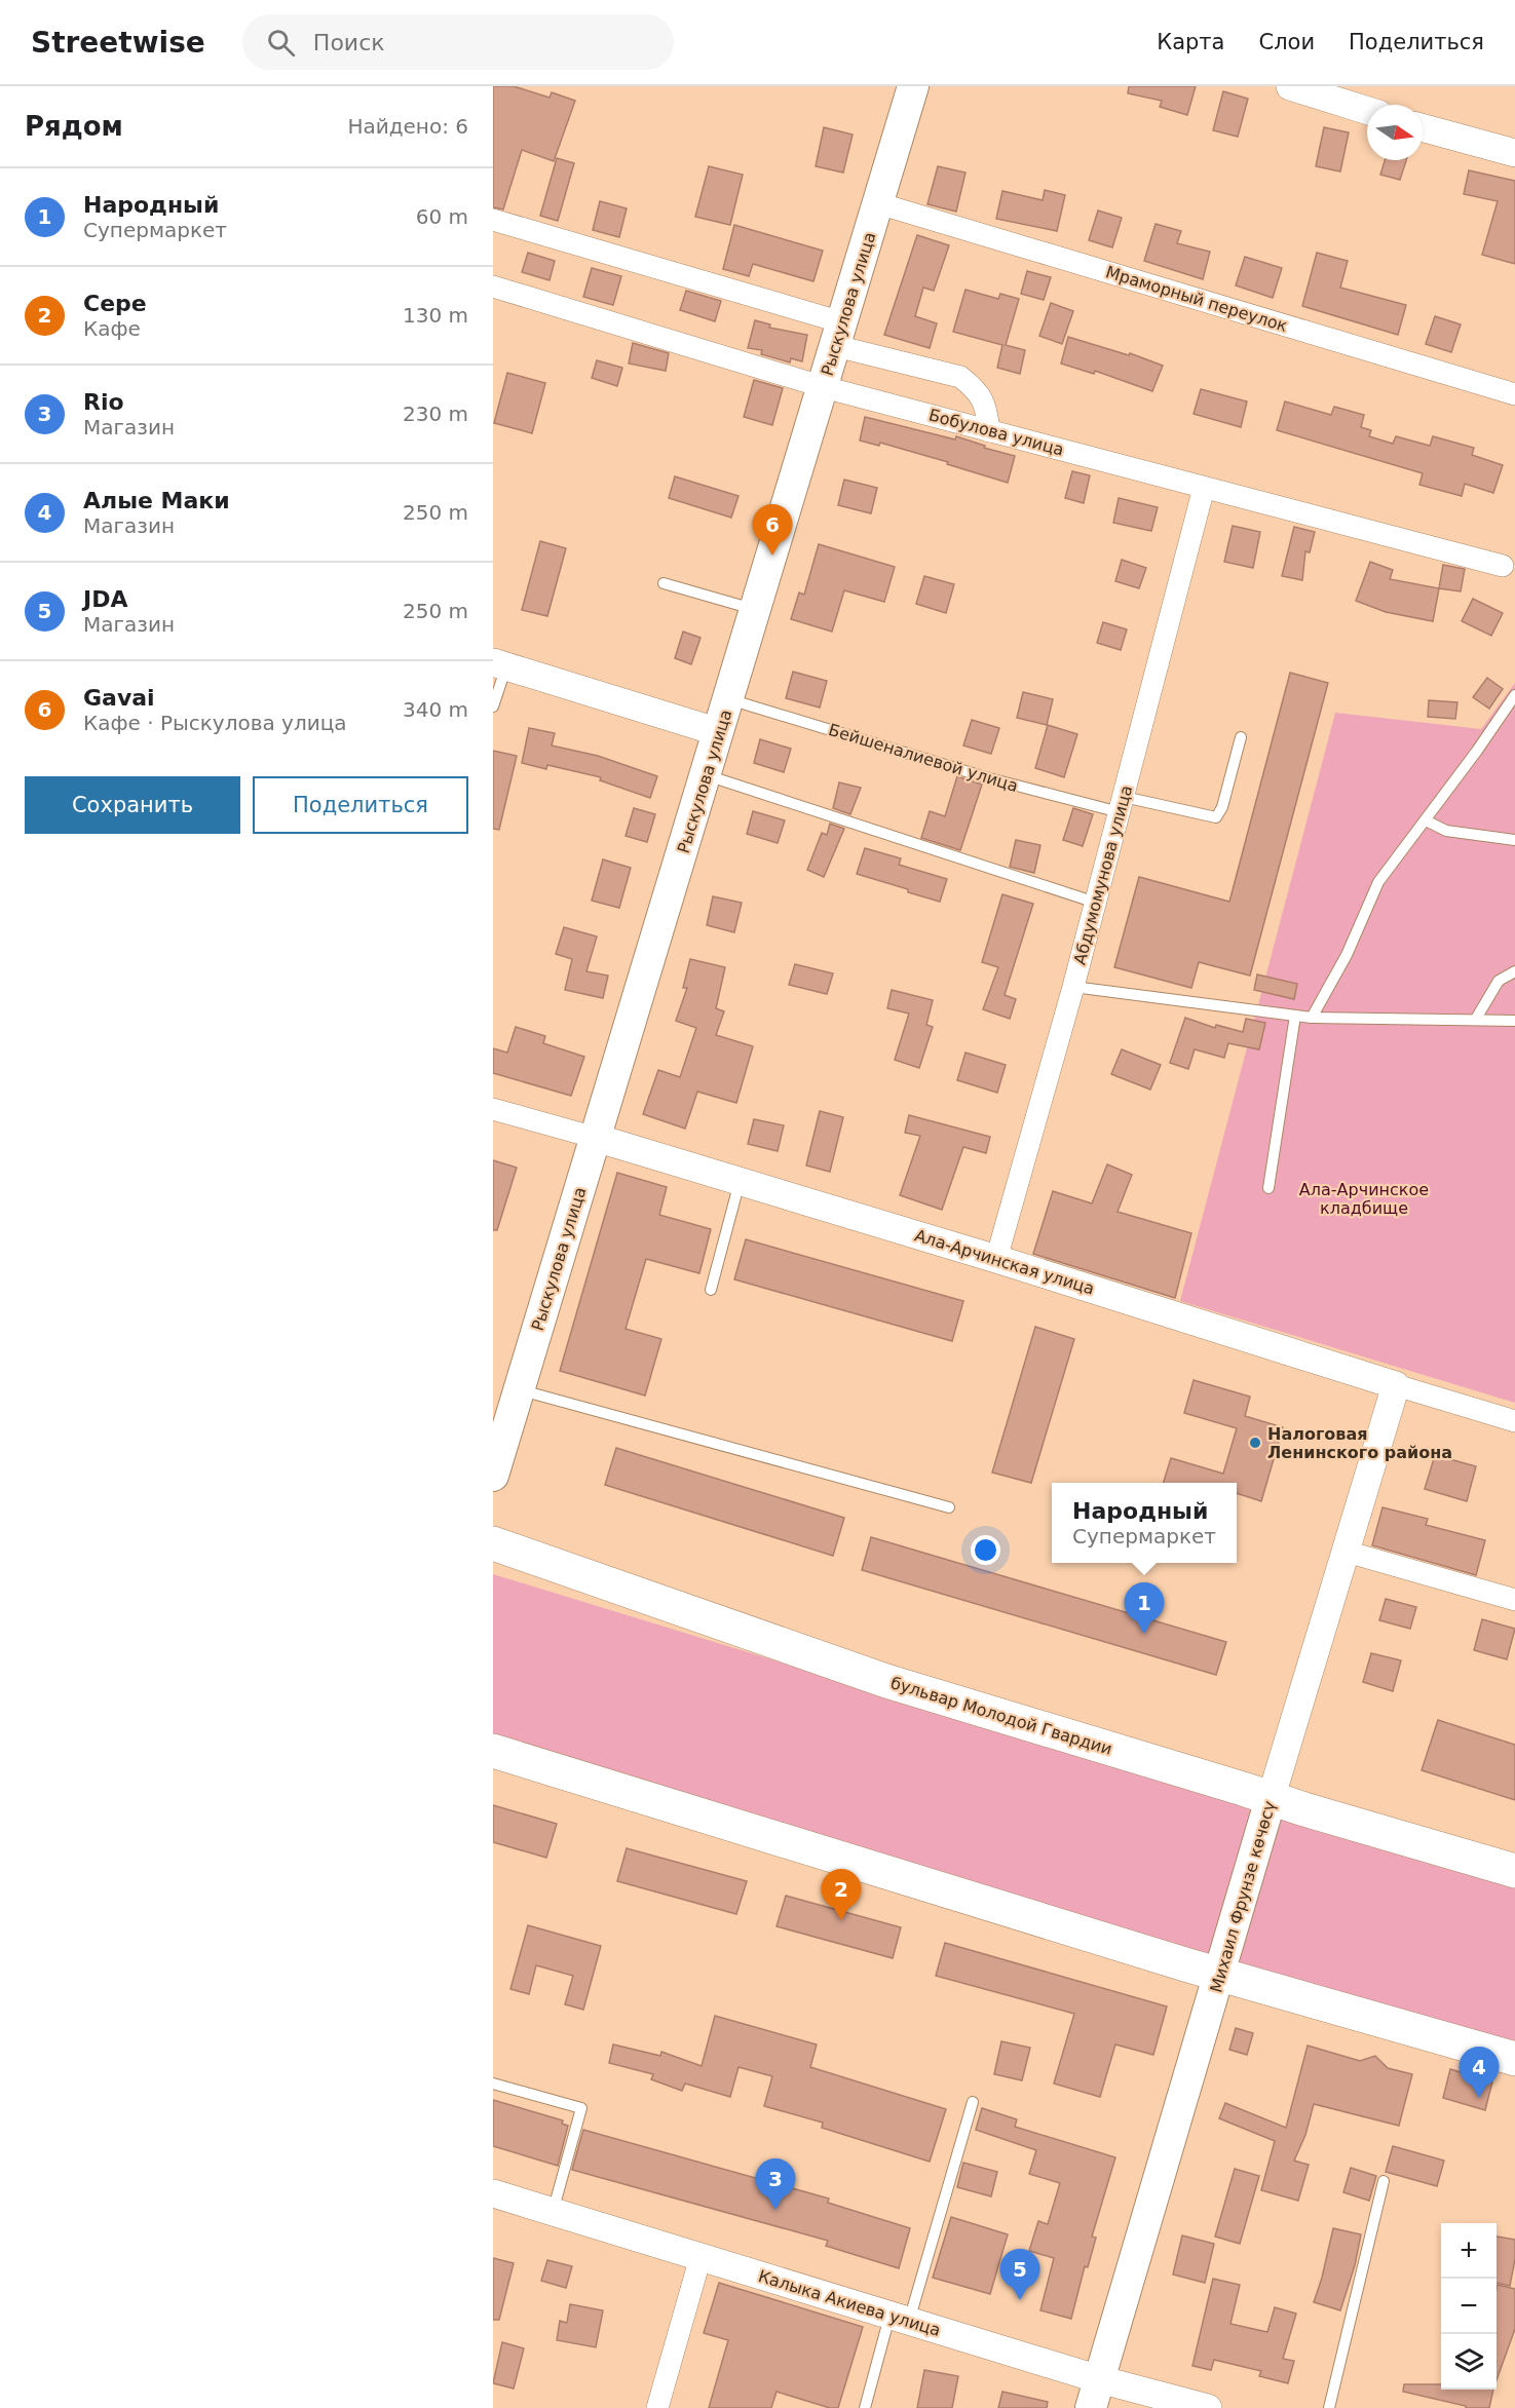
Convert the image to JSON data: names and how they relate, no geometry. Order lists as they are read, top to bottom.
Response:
{
  "streets": {
    "main road": ["Рыскулова улица", "бульвар Молодой Гвардии", "Михаил Фрунзе көчөсү"],
    "street": [
      "Мраморный переулок",
      "Бобулова улица",
      "Абдумомунова улица",
      "Ала-Арчинская улица",
      "Калыка Акиева улица"
    ],
    "lane": ["Бейшеналиевой улица"]
  },
  "crossings": [
    ["Мраморный переулок", "Рыскулова улица"],
    ["Рыскулова улица", "Бобулова улица"],
    ["Рыскулова улица", "Бейшеналиевой улица"],
    ["Рыскулова улица", "Ала-Арчинская улица"],
    ["Бобулова улица", "Абдумомунова улица"],
    ["Бейшеналиевой улица", "Абдумомунова улица"],
    ["Абдумомунова улица", "Ала-Арчинская улица"],
    ["Ала-Арчинская улица", "Михаил Фрунзе көчөсү"],
    ["бульвар Молодой Гвардии", "Михаил Фрунзе көчөсү"],
    ["Михаил Фрунзе көчөсү", "Калыка Акиева улица"]
  ],
  "parks": ["Ала-Арчинское кладбище"],
  "places": ["Налоговая Ленинского района"],
  "north": "right",
  "page": {
    "header": "Streetwise",
    "search": "Поиск",
    "nav": ["Карта", "Слои", "Поделиться"],
    "heading": ["Рядом", "Найдено: 6"],
    "list": [
      {
        "mark": "1",
        "name": "Народный",
        "note": "Супермаркет",
        "value": "60 m"
      },
      {
        "mark": "2",
        "name": "Сере",
        "note": "Кафе",
        "value": "130 m"
      },
      {
        "mark": "3",
        "name": "Rio",
        "note": "Магазин",
        "value": "230 m"
      },
      {
        "mark": "4",
        "name": "Алые Маки",
        "note": "Магазин",
        "value": "250 m"
      },
      {
        "mark": "5",
        "name": "JDA",
        "note": "Магазин",
        "value": "250 m"
      },
      {
        "mark": "6",
        "name": "Gavai",
        "note": "Кафе · Рыскулова улица",
        "value": "340 m"
      }
    ],
    "pins": [
      "6",
      "1",
      "2",
      "4",
      "3",
      "5"
    ],
    "buttons": ["Сохранить", "Поделиться"],
    "popup": ["Народный", "Супермаркет"],
    "map_buttons": ["+", "−"]
  }
}
